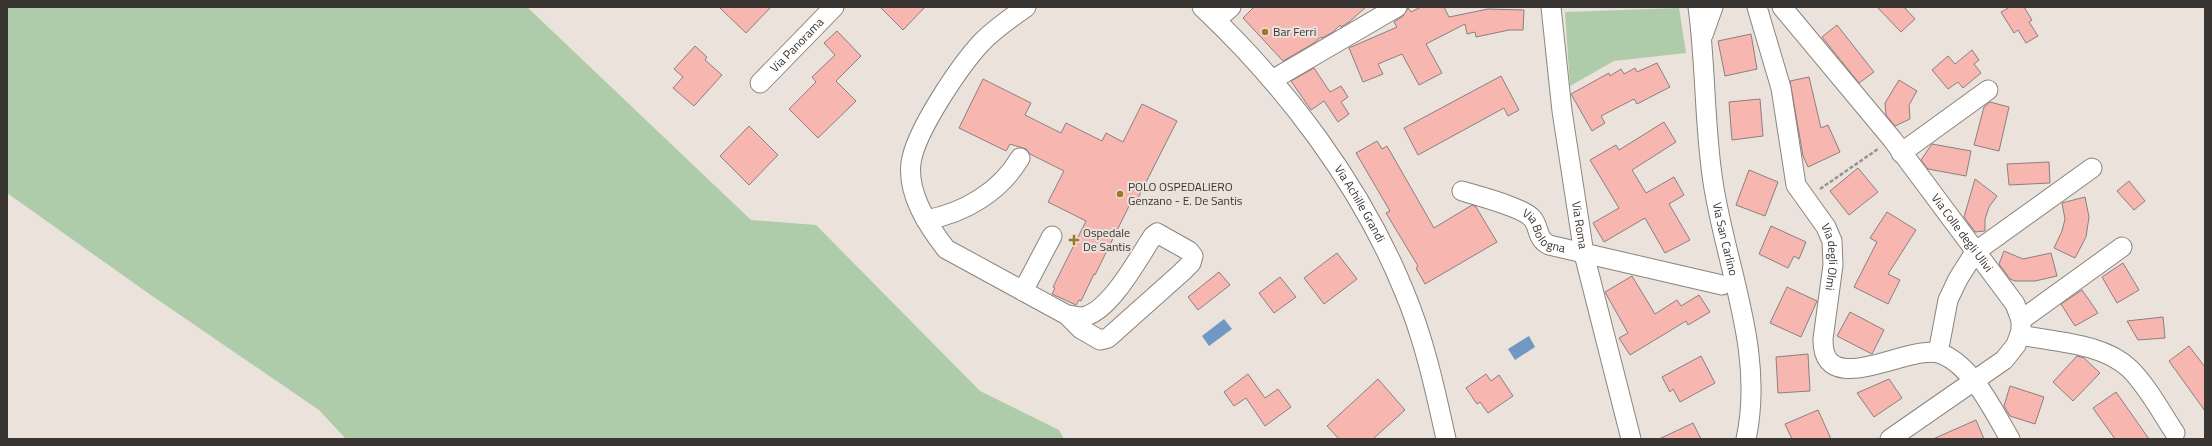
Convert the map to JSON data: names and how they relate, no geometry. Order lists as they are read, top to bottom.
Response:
{
  "streets": {
    "street": [
      "Via Panorama",
      "Via Achille Grandi",
      "Via Roma",
      "Via Bologna",
      "Via Colle degli Ulivi",
      "Via San Carlino",
      "Via degli Olmi"
    ]
  },
  "crossings": [
    ["Via Roma", "Via Bologna"]
  ],
  "places": {
    "other": ["Bar Ferri", "POLO OSPEDALIERO Genzano - E. De Santis"],
    "health": ["Ospedale De Santis"]
  }
}
